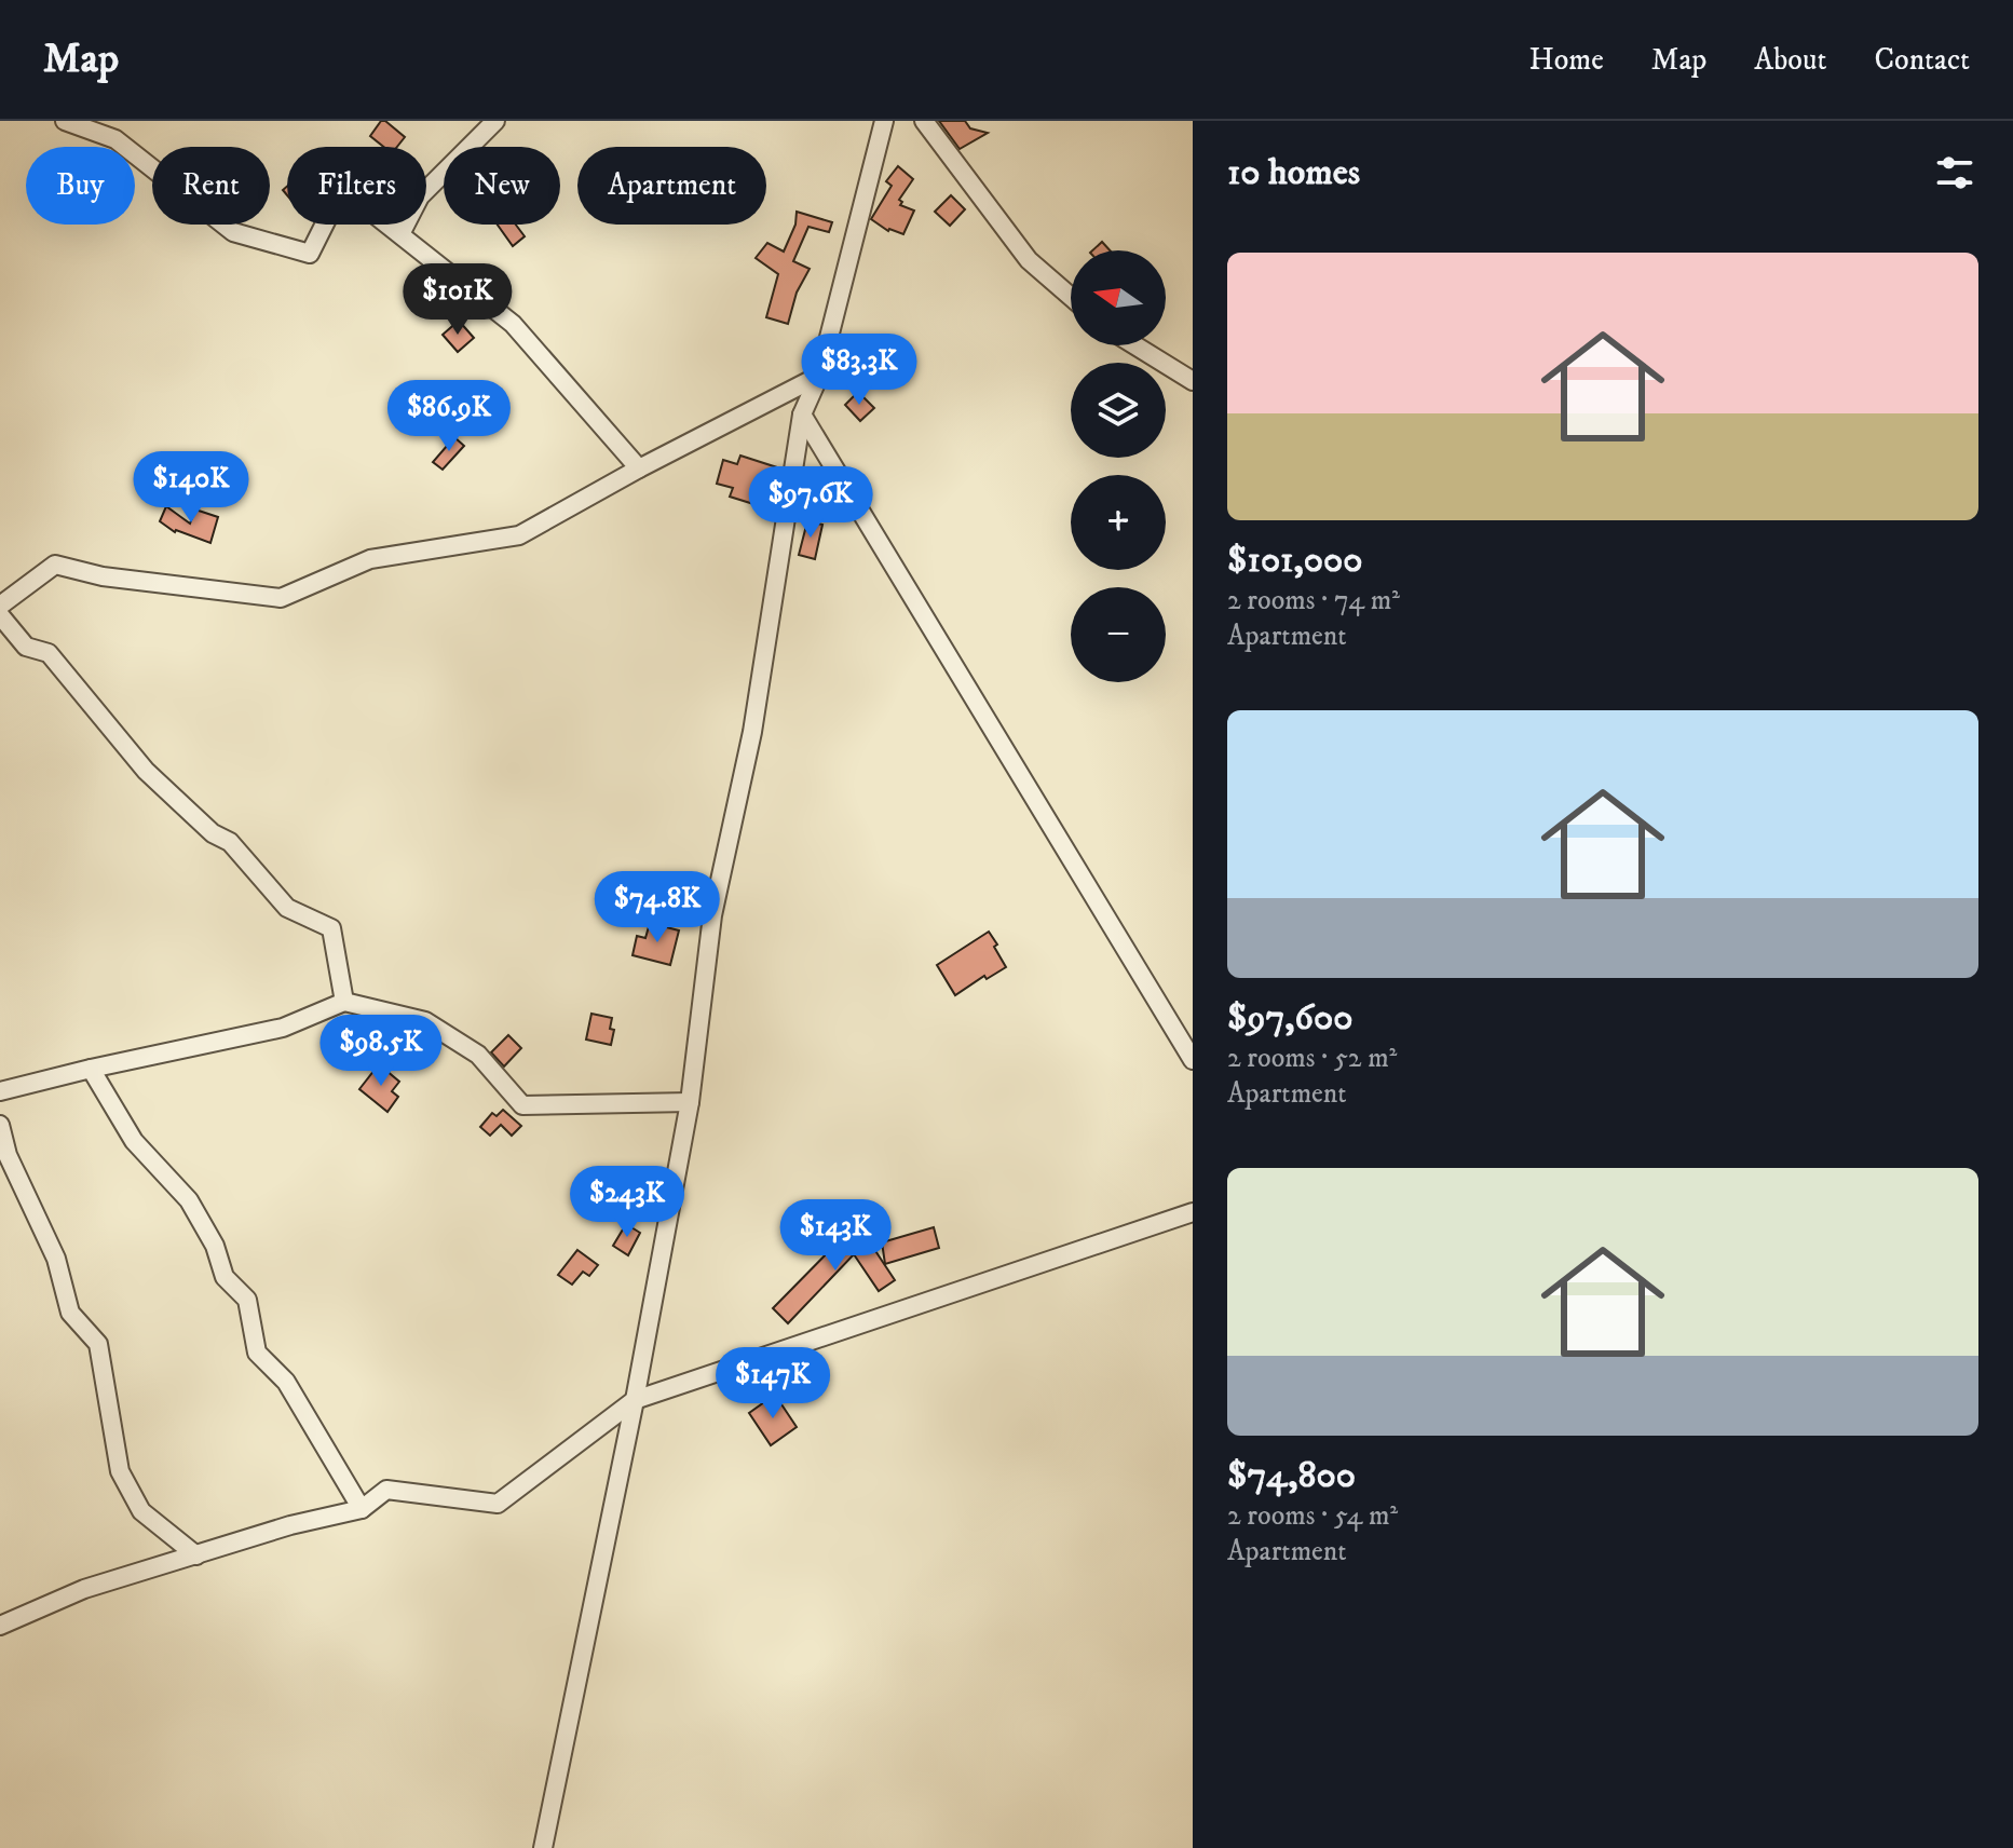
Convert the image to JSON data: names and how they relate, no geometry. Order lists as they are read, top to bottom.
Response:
{
  "north": "left",
  "page": {
    "header": "Map",
    "nav": [
      "Home",
      "Map",
      "About",
      "Contact"
    ],
    "heading": "10 homes",
    "chip": [
      "Buy",
      "Rent",
      "Filters",
      "New",
      "Apartment"
    ],
    "list": [
      {
        "name": "$101,000",
        "note": "2 rooms · 74 m² · Apartment"
      },
      {
        "name": "$97,600",
        "note": "2 rooms · 52 m² · Apartment"
      },
      {
        "name": "$74,800",
        "note": "2 rooms · 54 m² · Apartment"
      }
    ],
    "map_buttons": ["+", "−"],
    "price": [
      "$101K",
      "$83.3K",
      "$86.9K",
      "$140K",
      "$97.6K",
      "$74.8K",
      "$98.5K",
      "$243K",
      "$143K",
      "$147K"
    ]
  }
}
